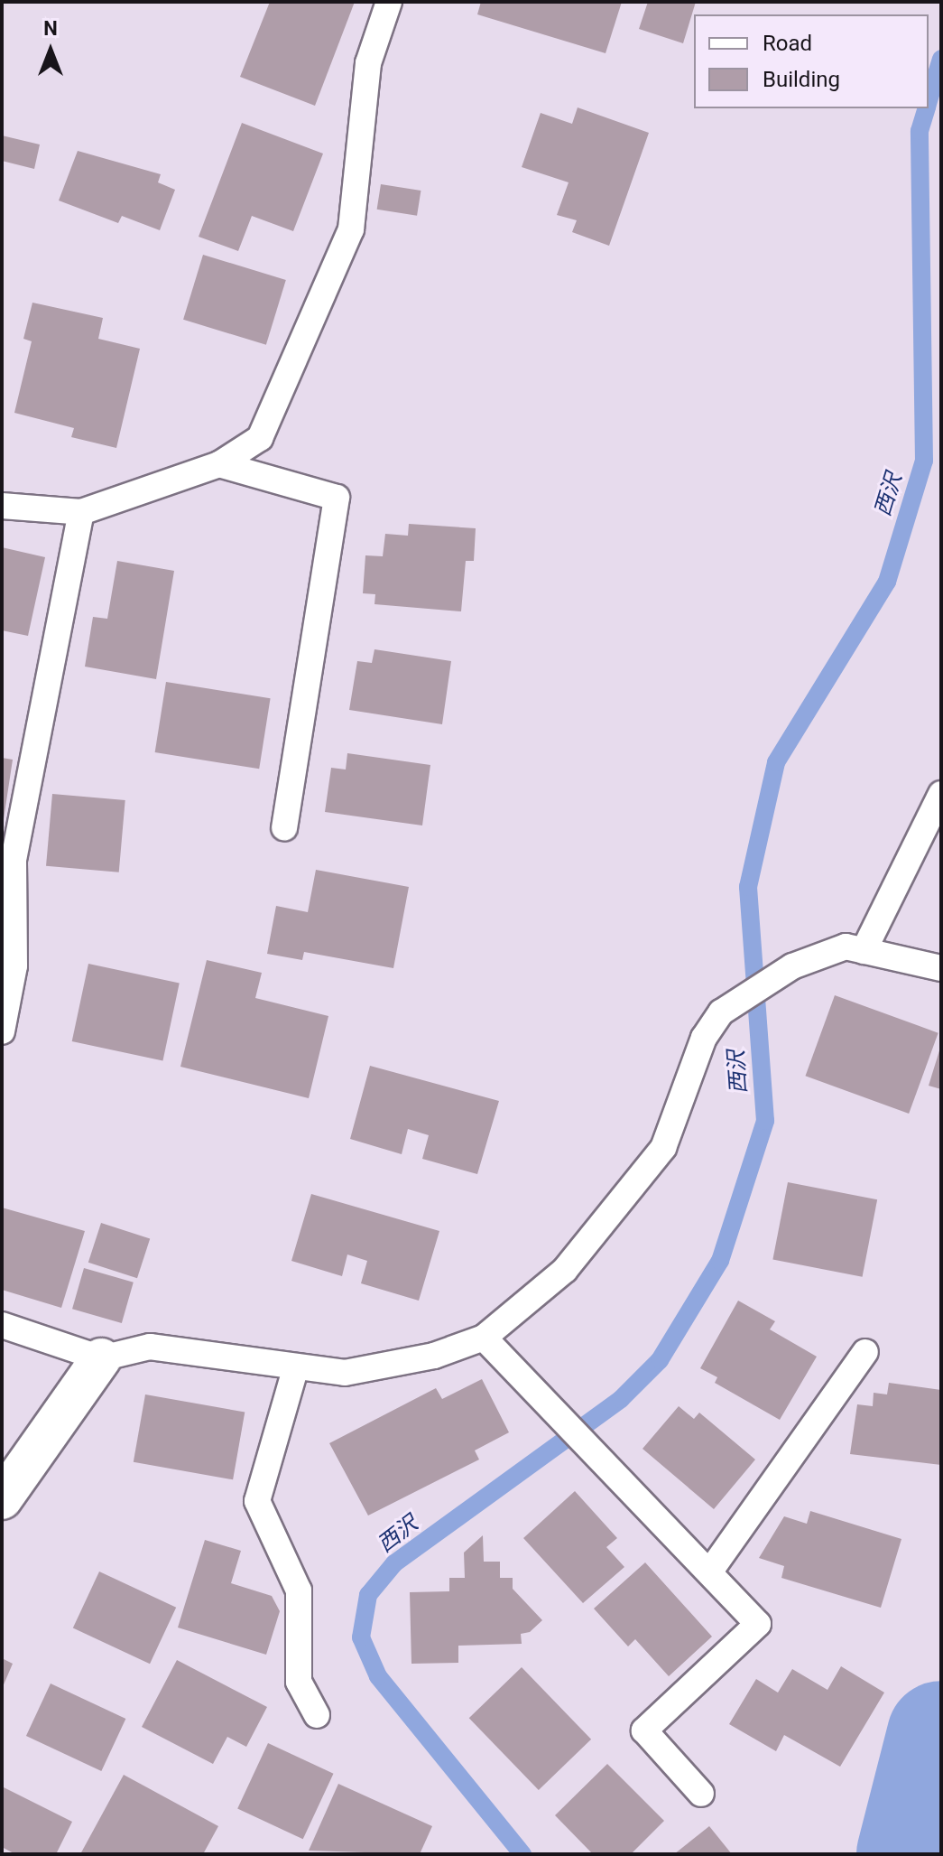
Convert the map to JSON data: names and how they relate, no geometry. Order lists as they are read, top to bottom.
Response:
{
  "water": ["西沢"],
  "legend": ["Road", "Building"],
  "north": "top"
}
